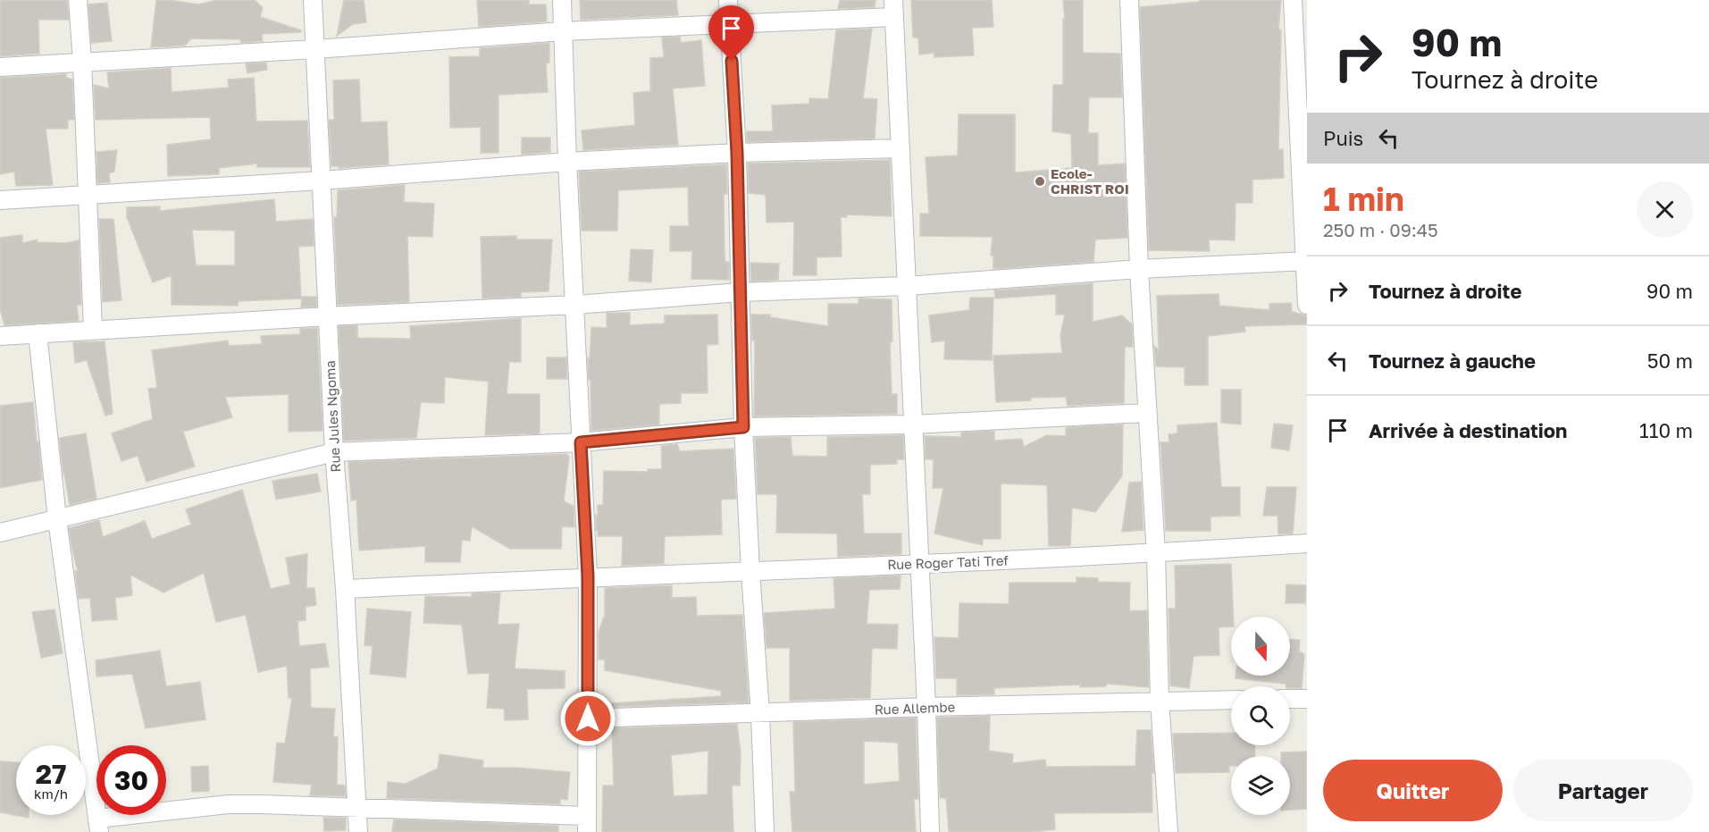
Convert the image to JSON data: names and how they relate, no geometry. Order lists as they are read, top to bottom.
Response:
{
  "streets": {
    "street": ["Rue Jules Ngoma", "Rue Roger Tati Tref", "Rue Allembe"]
  },
  "crossings": [
    ["Rue Jules Ngoma", "Rue Roger Tati Tref"]
  ],
  "places": ["Ecole- CHRIST ROI"],
  "north": "bottom",
  "page": {
    "turn": ["90 m", "Tournez à droite"],
    "then": "Puis",
    "heading": ["1 min", "250 m · 09:45"],
    "list": [
      {
        "name": "Tournez à droite",
        "value": "90 m"
      },
      {
        "name": "Tournez à gauche",
        "value": "50 m"
      },
      {
        "name": "Arrivée à destination",
        "value": "110 m"
      }
    ],
    "speed": "27 km/h",
    "limit": "30",
    "buttons": ["Quitter", "Partager"]
  }
}
